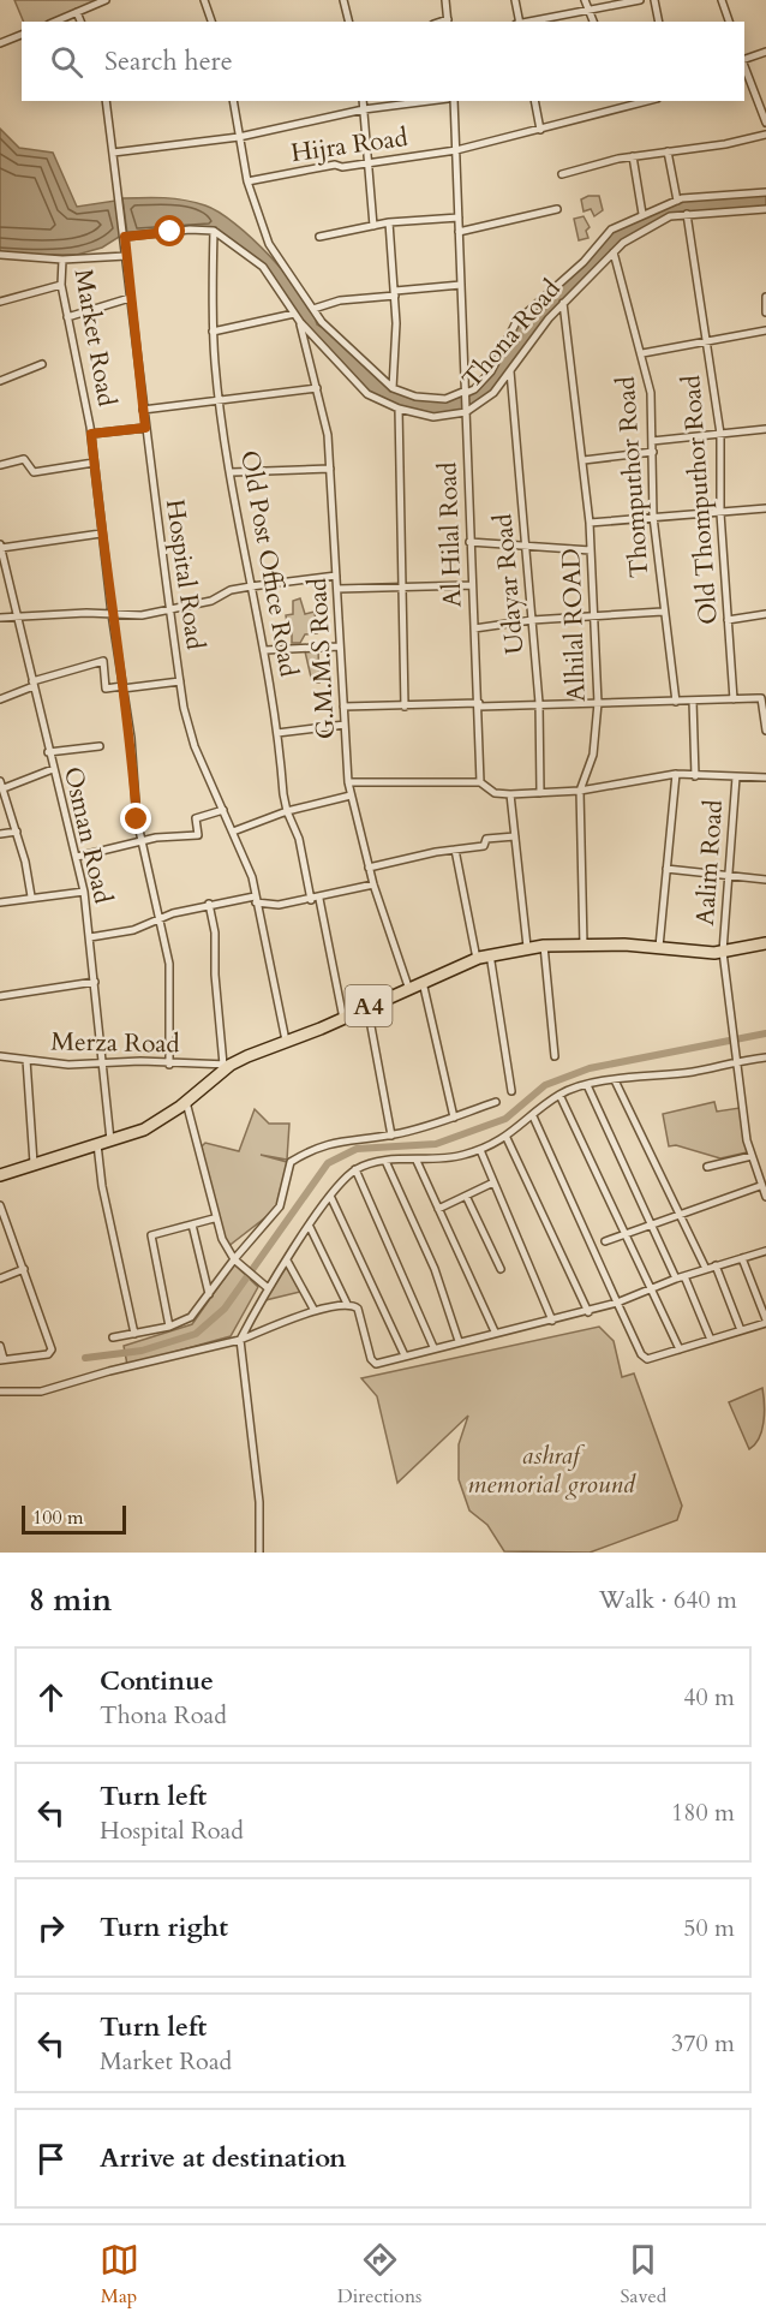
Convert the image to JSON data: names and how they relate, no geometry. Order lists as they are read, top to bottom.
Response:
{
  "streets": {
    "highway": ["A4"],
    "street": [
      "Hijra Road",
      "Thona Road",
      "Market Road",
      "Thomputhor Road",
      "Old Thomputhor Road",
      "Al Hilal Road",
      "Old Post Office Road",
      "Hospital Road",
      "Udayar Road",
      "Alhilal ROAD",
      "G.M.M.S Road",
      "Osman Road",
      "Aalim Road",
      "Merza Road"
    ]
  },
  "crossings": [
    ["Hijra Road", "Al Hilal Road"],
    ["Thona Road", "Thomputhor Road"],
    ["Thona Road", "Old Thomputhor Road"],
    ["Thona Road", "Al Hilal Road"],
    ["Thona Road", "Old Post Office Road"],
    ["Thona Road", "Udayar Road"],
    ["Thona Road", "Alhilal ROAD"],
    ["Thona Road", "G.M.M.S Road"],
    ["Market Road", "Merza Road"],
    ["Old Post Office Road", "A4"],
    ["Hospital Road", "A4"],
    ["Alhilal ROAD", "A4"],
    ["G.M.M.S Road", "A4"],
    ["Osman Road", "A4"],
    ["Osman Road", "Merza Road"],
    ["Aalim Road", "A4"],
    ["A4", "Merza Road"]
  ],
  "parks": ["ashraf memorial ground"],
  "scale_bar": "100 m",
  "page": {
    "search": "Search here",
    "scale": "100 m",
    "heading": ["8 min", "Walk · 640 m"],
    "list": [
      ["Continue", "Thona Road", "40 m"],
      ["Turn left", "Hospital Road", "180 m"],
      ["Turn right", "50 m"],
      ["Turn left", "Market Road", "370 m"],
      "Arrive at destination"
    ],
    "nav": ["Map", "Directions", "Saved"]
  }
}
